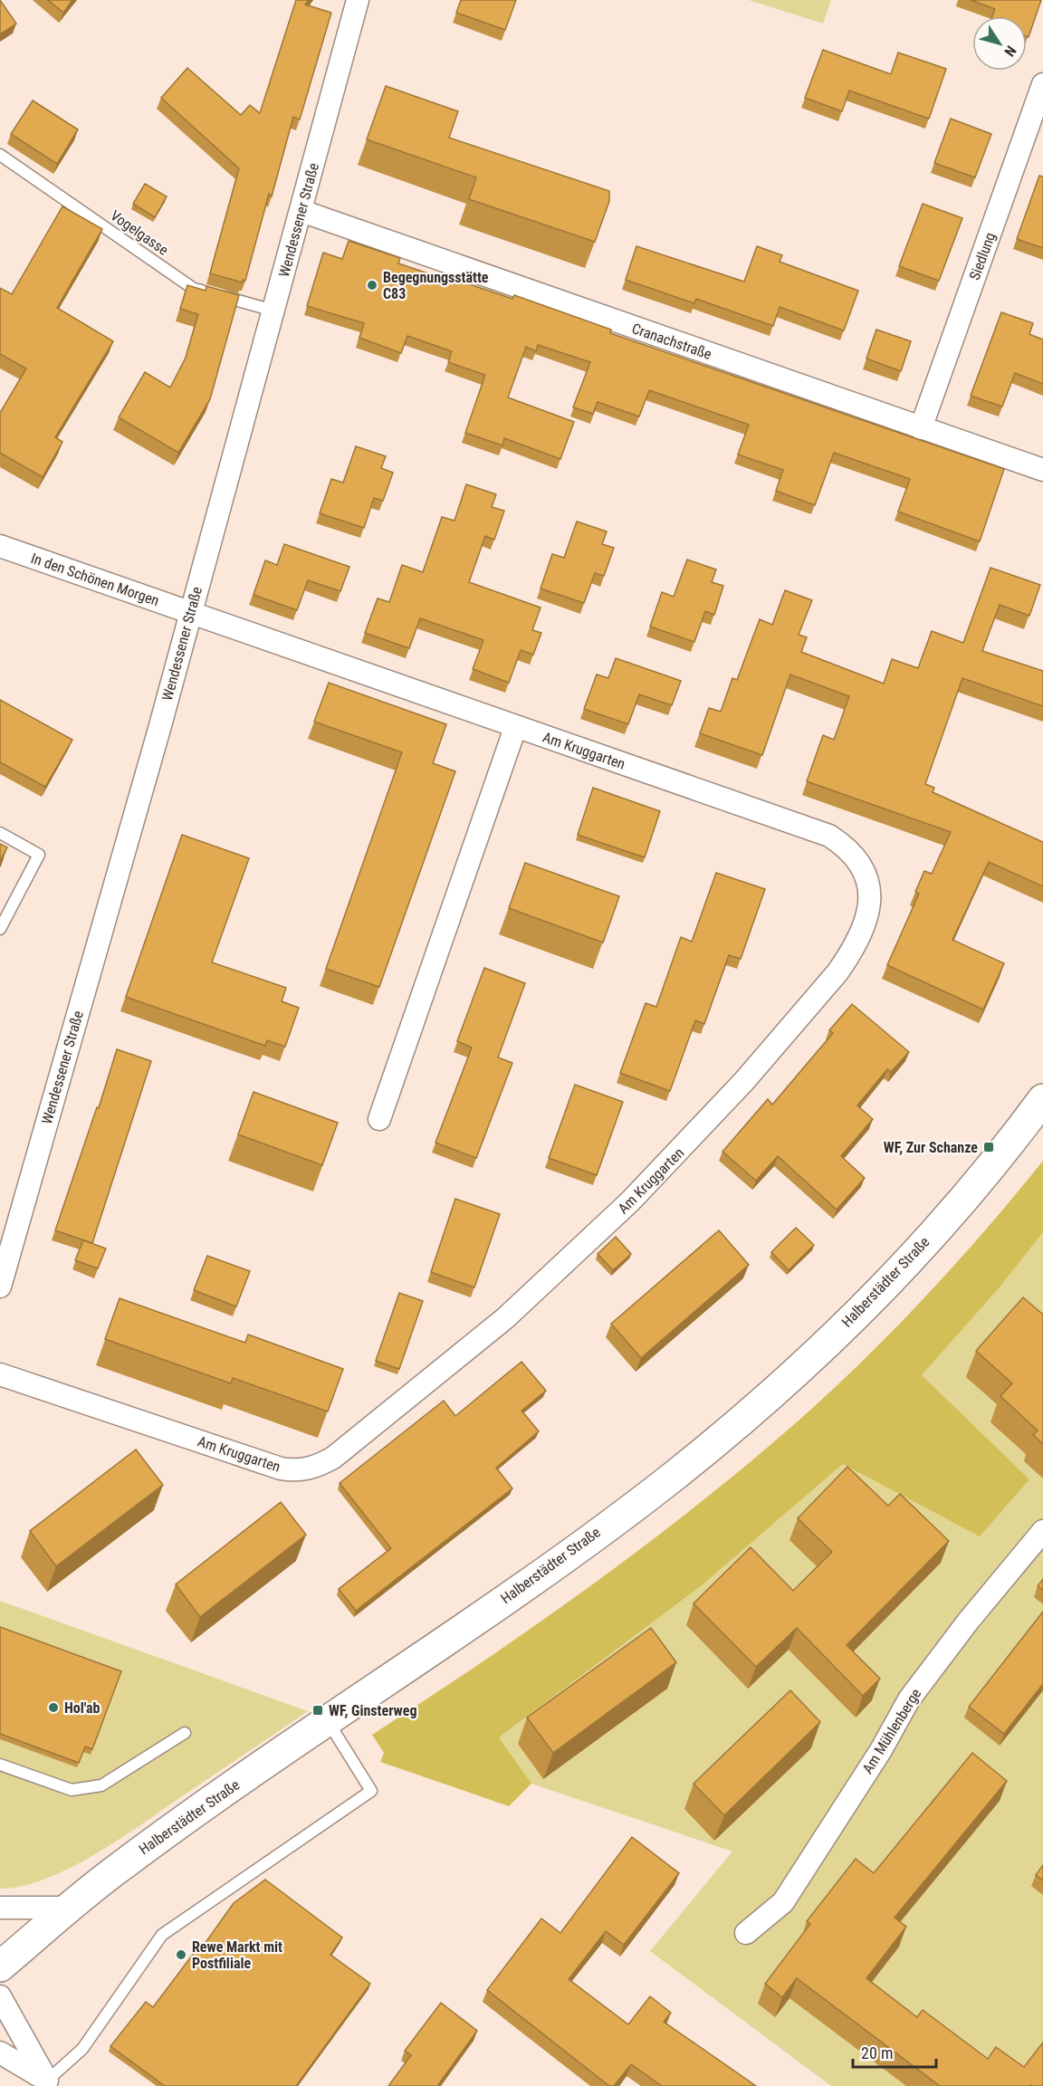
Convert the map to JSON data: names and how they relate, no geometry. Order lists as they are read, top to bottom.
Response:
{
  "streets": {
    "main road": ["Halberstädter Straße"],
    "street": [
      "Wendessener Straße",
      "Siedlung",
      "Cranachstraße",
      "In den Schönen Morgen",
      "Am Kruggarten",
      "Am Mühlenberge"
    ],
    "lane": ["Vogelgasse"]
  },
  "crossings": [
    ["Wendessener Straße", "Vogelgasse"],
    ["Wendessener Straße", "Cranachstraße"],
    ["Wendessener Straße", "In den Schönen Morgen"],
    ["Wendessener Straße", "Am Kruggarten"],
    ["Siedlung", "Cranachstraße"],
    ["In den Schönen Morgen", "Am Kruggarten"]
  ],
  "places": {
    "other": ["Begegnungsstätte C83", "Hol'ab", "Rewe Markt mit Postfiliale"],
    "transit": ["WF, Zur Schanze", "WF, Ginsterweg"]
  },
  "scale_bar": "20 m",
  "north": "bottom right"
}
